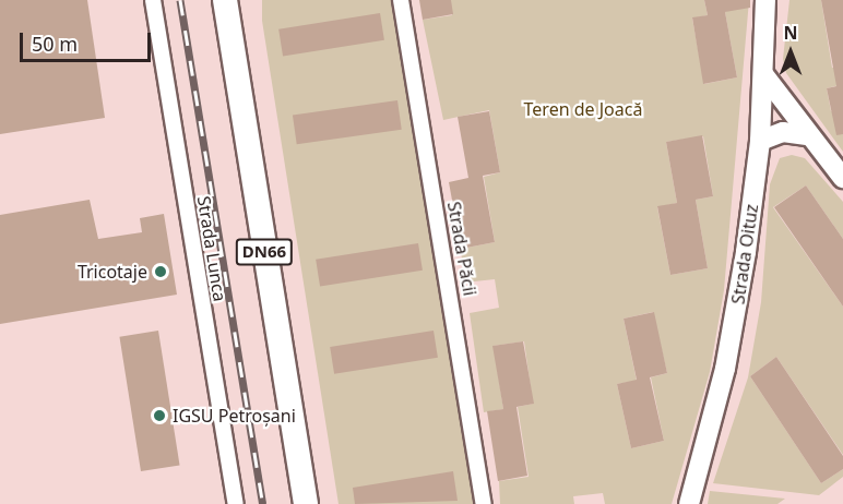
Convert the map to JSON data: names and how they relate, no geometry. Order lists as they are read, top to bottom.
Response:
{
  "streets": {
    "main road": ["DN66"],
    "street": ["Strada Lunca", "Strada Păcii", "Strada Oituz"]
  },
  "parks": ["Teren de Joacă"],
  "places": ["Tricotaje", "IGSU Petroșani"],
  "scale_bar": "50 m",
  "north": "top"
}
